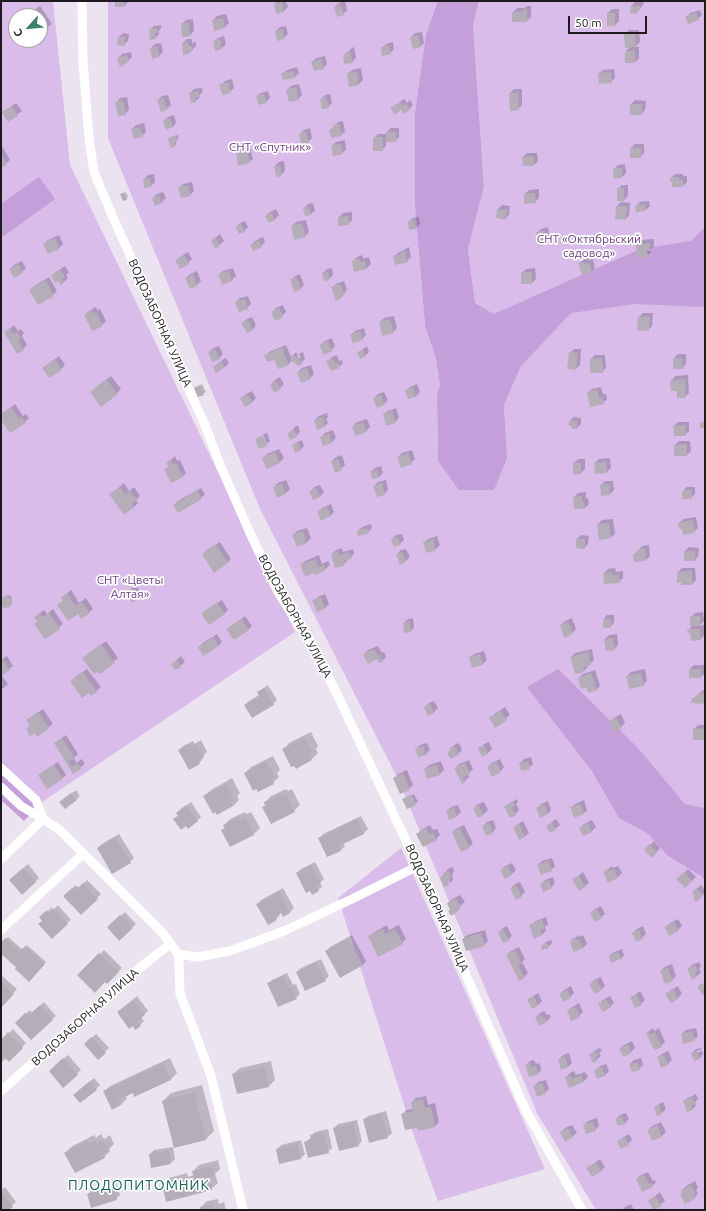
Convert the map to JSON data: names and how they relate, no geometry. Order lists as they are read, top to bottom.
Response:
{
  "streets": {
    "street": ["ВОДОЗАБОРНАЯ УЛИЦА"]
  },
  "districts": ["ПЛОДОПИТОМНИК"],
  "parks": ["СНТ «Спутник»", "СНТ «Октябрьский садовод»", "СНТ «Цветы Алтая»"],
  "scale_bar": "50 m",
  "north": "bottom left"
}
